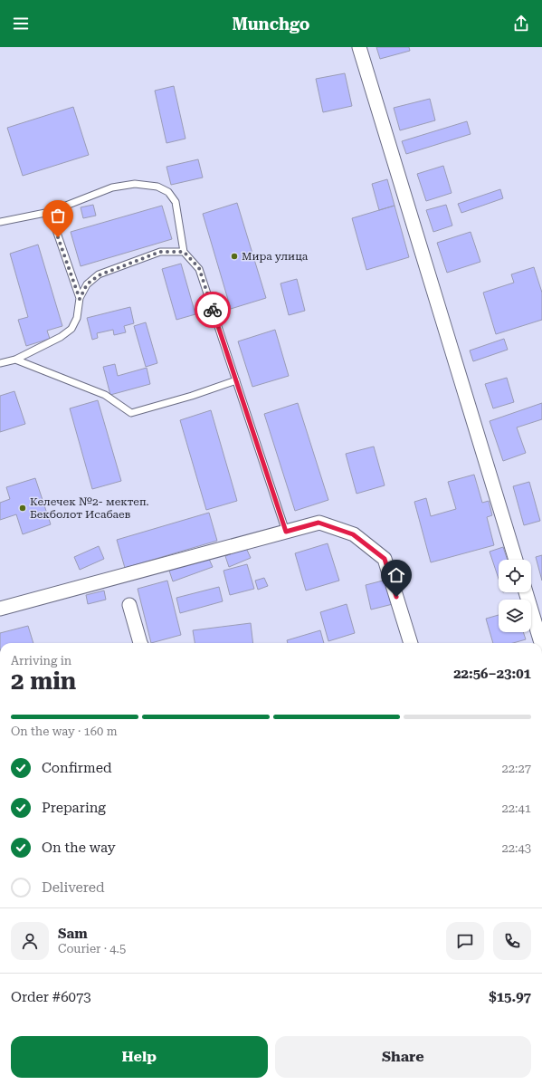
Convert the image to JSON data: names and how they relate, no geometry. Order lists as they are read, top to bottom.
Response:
{
  "places": ["Мира улица", "Келечек №2- мектеп. Бекболот Исабаев"],
  "page": {
    "header": "Munchgo",
    "heading": ["2 min", "Arriving in", "22:56–23:01"],
    "panel": [
      "Sam",
      "Courier · 4.5",
      "Order #6073",
      "$15.97"
    ],
    "bar": "On the way · 160 m",
    "list": [
      ["Confirmed", "22:27"],
      ["Preparing", "22:41"],
      ["On the way", "22:43"],
      "Delivered"
    ],
    "buttons": ["Help", "Share"]
  }
}
